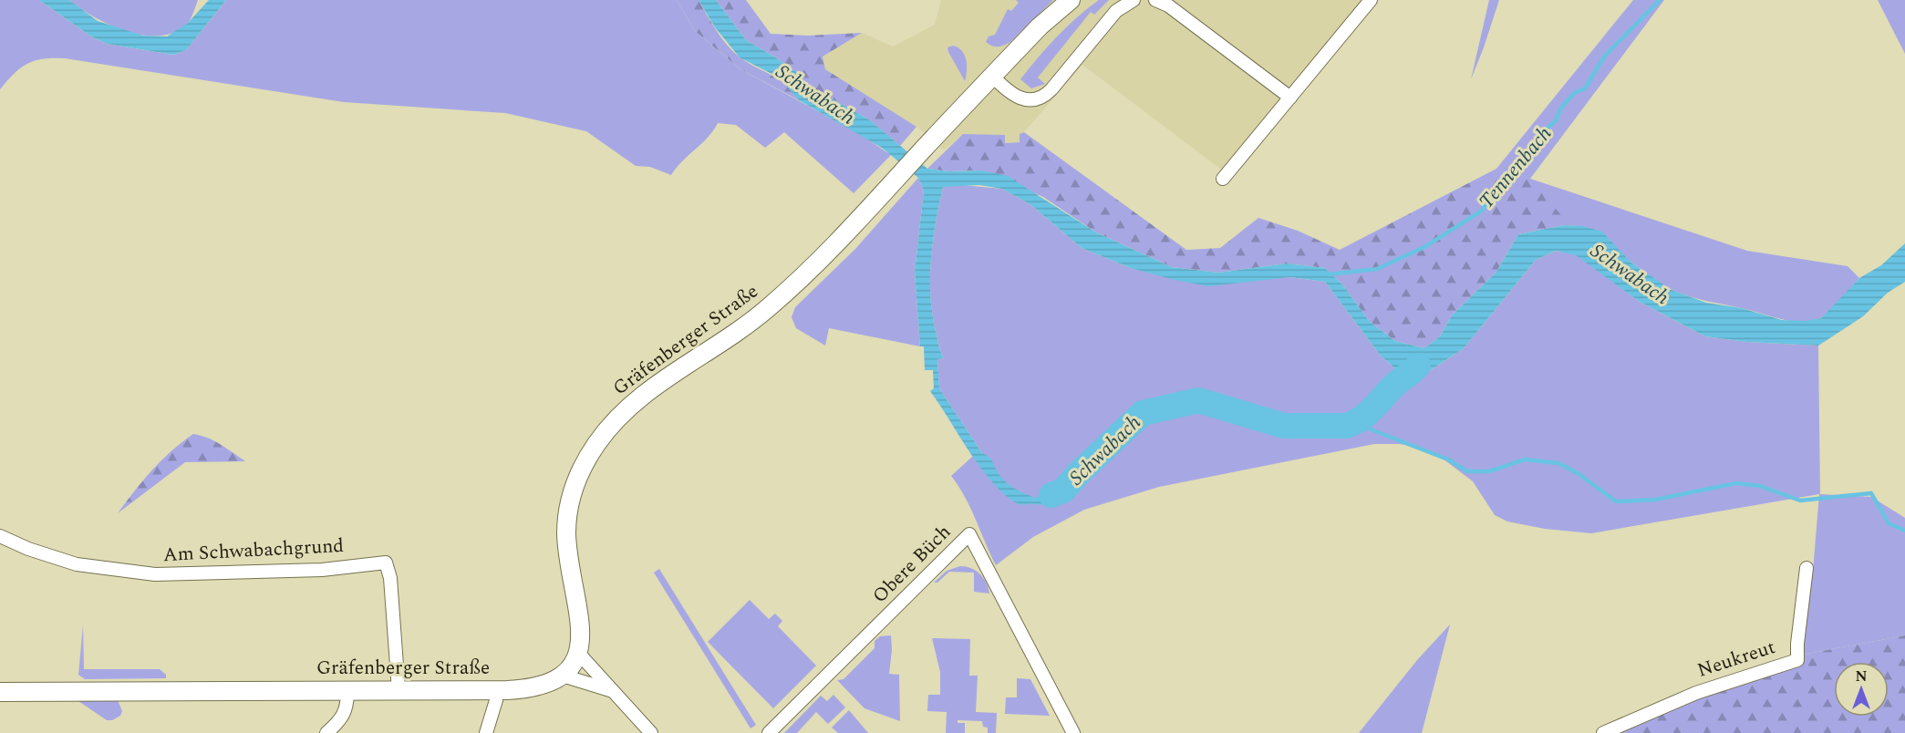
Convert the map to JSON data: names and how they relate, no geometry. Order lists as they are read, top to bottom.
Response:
{
  "streets": {
    "main road": ["Gräfenberger Straße"],
    "street": ["Am Schwabachgrund", "Obere Büch", "Neukreut"]
  },
  "crossings": [
    ["Gräfenberger Straße", "Am Schwabachgrund"]
  ],
  "water": ["Schwabach", "Tennenbach"],
  "north": "top"
}
